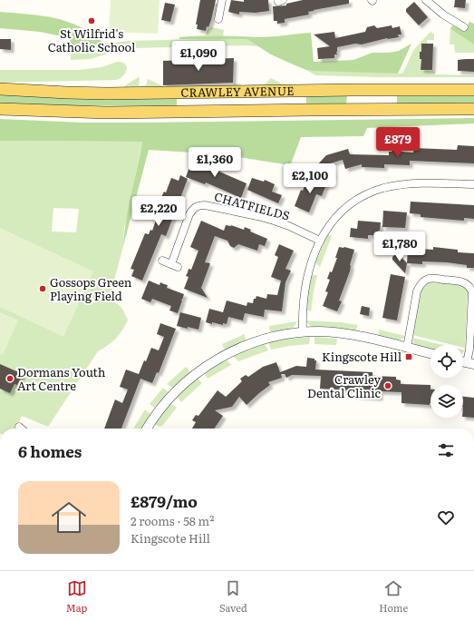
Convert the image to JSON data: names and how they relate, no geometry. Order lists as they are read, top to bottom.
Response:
{
  "streets": {
    "main road": ["CRAWLEY AVENUE"],
    "street": ["CHATFIELDS"]
  },
  "places": {
    "other": [
      "St Wilfrid's Catholic School",
      "Gossops Green Playing Field",
      "Dormans Youth Art Centre",
      "Crawley Dental Clinic"
    ],
    "transit": ["Kingscote Hill"]
  },
  "page": {
    "price": [
      "£1,090",
      "£879",
      "£1,360",
      "£2,100",
      "£2,220",
      "£1,780"
    ],
    "heading": "6 homes",
    "list": [
      {
        "name": "£879/mo",
        "note": "2 rooms · 58 m² · Kingscote Hill"
      }
    ],
    "tabs": ["Map", "Saved", "Home"]
  }
}
